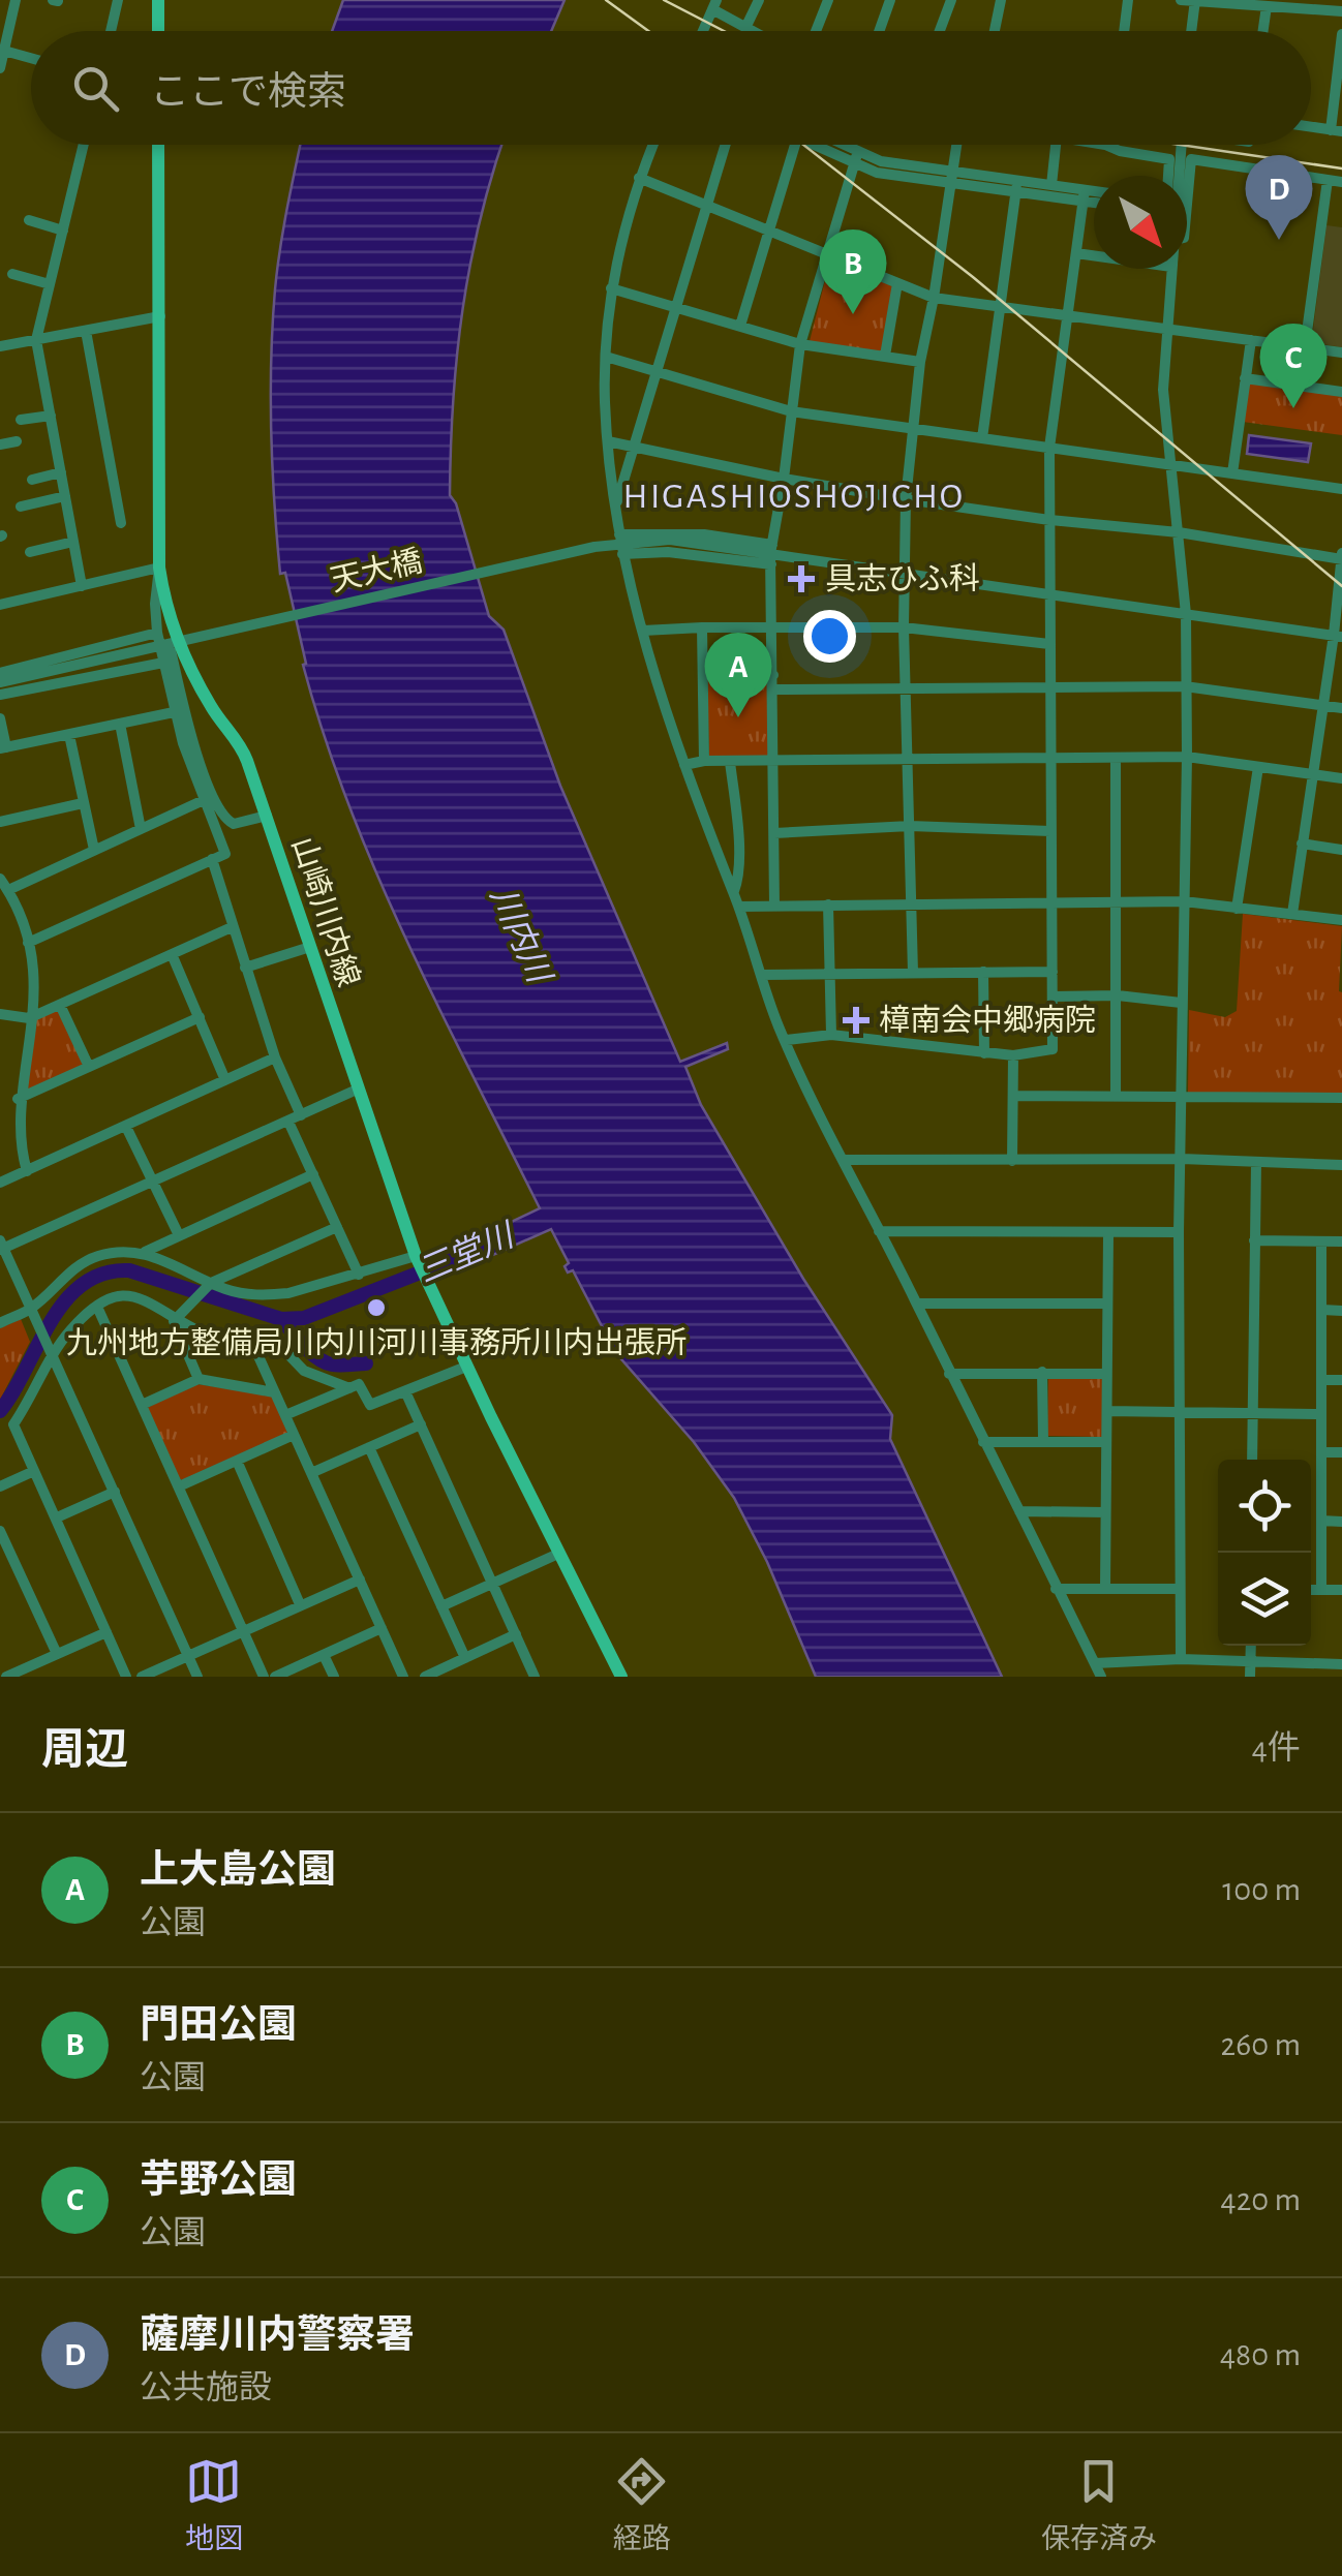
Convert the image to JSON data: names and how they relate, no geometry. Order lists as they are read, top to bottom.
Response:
{
  "streets": {
    "main road": ["山崎川内線"],
    "street": ["天大橋"]
  },
  "districts": ["HIGASHIOSHOJICHO"],
  "water": ["川内川", "三堂川"],
  "places": {
    "health": ["具志ひふ科", "樟南会中郷病院"],
    "other": ["九州地方整備局川内川河川事務所川内出張所"]
  },
  "north": "bottom right",
  "page": {
    "search": "ここで検索",
    "pins": [
      "D",
      "B",
      "C",
      "A"
    ],
    "heading": ["周辺", "4件"],
    "list": [
      {
        "mark": "A",
        "name": "上大島公園",
        "note": "公園",
        "value": "100 m"
      },
      {
        "mark": "B",
        "name": "門田公園",
        "note": "公園",
        "value": "260 m"
      },
      {
        "mark": "C",
        "name": "芋野公園",
        "note": "公園",
        "value": "420 m"
      },
      {
        "mark": "D",
        "name": "薩摩川内警察署",
        "note": "公共施設",
        "value": "480 m"
      }
    ],
    "nav": ["地図", "経路", "保存済み"]
  }
}
